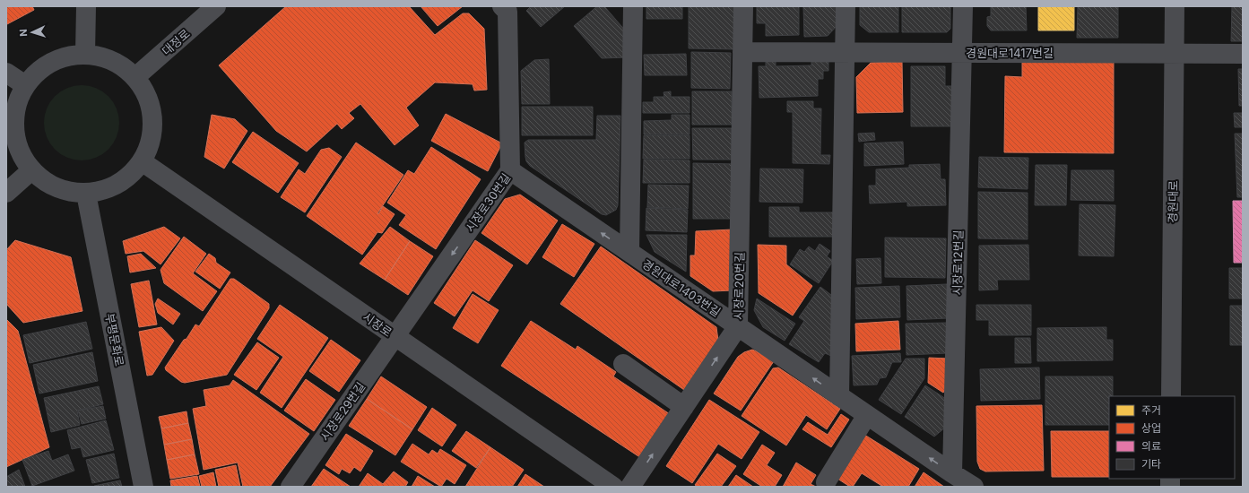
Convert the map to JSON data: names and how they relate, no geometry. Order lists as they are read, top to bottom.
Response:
{
  "streets": {
    "street": [
      "대정로",
      "경원대로1417번길",
      "경원대로",
      "시장로30번길",
      "시장로12번길",
      "시장로20번길",
      "경원대로1403번길",
      "시장로",
      "부평문화로",
      "시장로29번길"
    ]
  },
  "crossings": [
    ["경원대로1417번길", "경원대로"],
    ["경원대로1417번길", "시장로12번길"],
    ["경원대로1417번길", "시장로20번길"],
    ["시장로30번길", "경원대로1403번길"],
    ["시장로30번길", "시장로"],
    ["시장로30번길", "시장로29번길"],
    ["시장로12번길", "경원대로1403번길"],
    ["시장로20번길", "경원대로1403번길"],
    ["시장로", "시장로29번길"]
  ],
  "one_way": ["시장로30번길", "경원대로1403번길"],
  "legend": [
    "주거",
    "상업",
    "의료",
    "기타"
  ],
  "north": "left"
}
